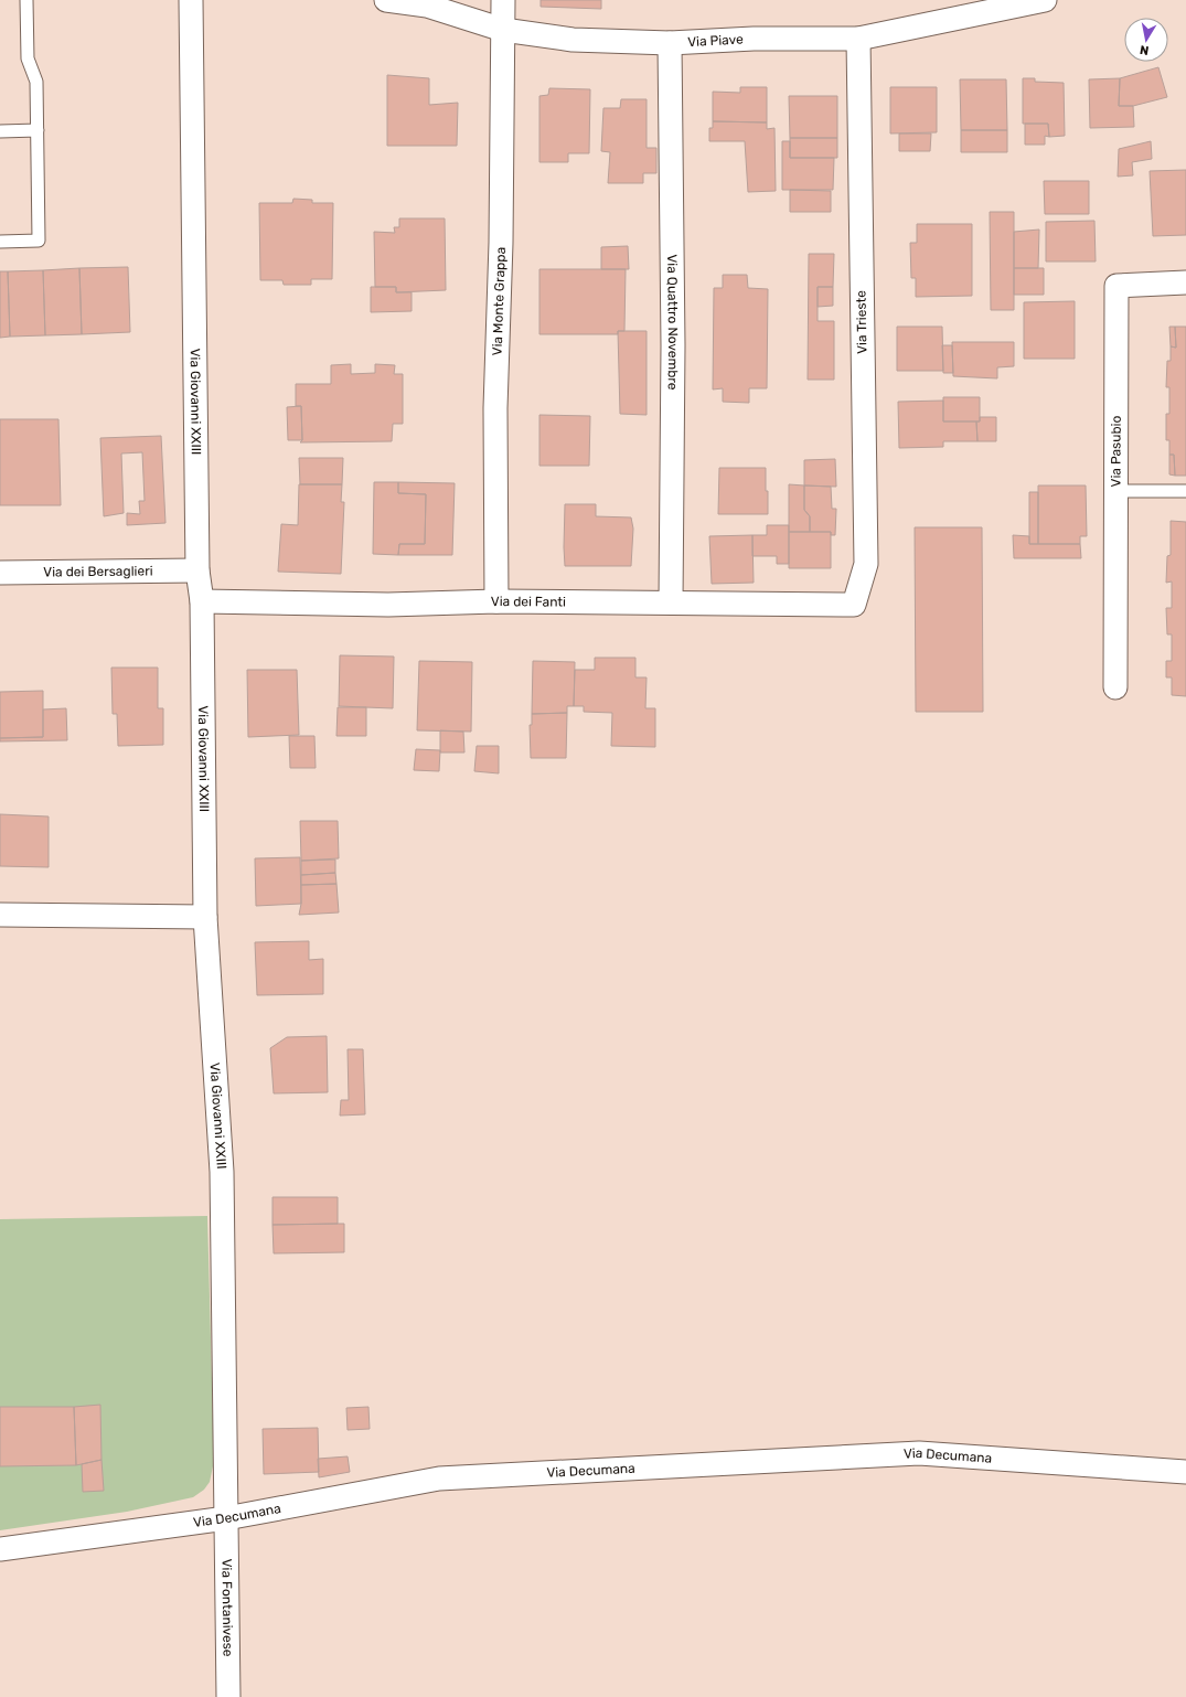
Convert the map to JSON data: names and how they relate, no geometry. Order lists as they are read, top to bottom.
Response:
{
  "streets": {
    "street": [
      "Via Piave",
      "Via Monte Grappa",
      "Via Quattro Novembre",
      "Via Trieste",
      "Via Giovanni XXIII",
      "Via Pasubio",
      "Via dei Bersaglieri",
      "Via dei Fanti",
      "Via Decumana",
      "Via Fontanivese"
    ]
  },
  "crossings": [
    ["Via Piave", "Via Monte Grappa"],
    ["Via Piave", "Via Quattro Novembre"],
    ["Via Piave", "Via Trieste"],
    ["Via Monte Grappa", "Via dei Fanti"],
    ["Via Quattro Novembre", "Via dei Fanti"],
    ["Via Trieste", "Via dei Fanti"],
    ["Via Giovanni XXIII", "Via dei Bersaglieri"],
    ["Via Giovanni XXIII", "Via dei Fanti"],
    ["Via Giovanni XXIII", "Via Decumana"],
    ["Via Giovanni XXIII", "Via Fontanivese"],
    ["Via Decumana", "Via Fontanivese"]
  ],
  "north": "bottom"
}
